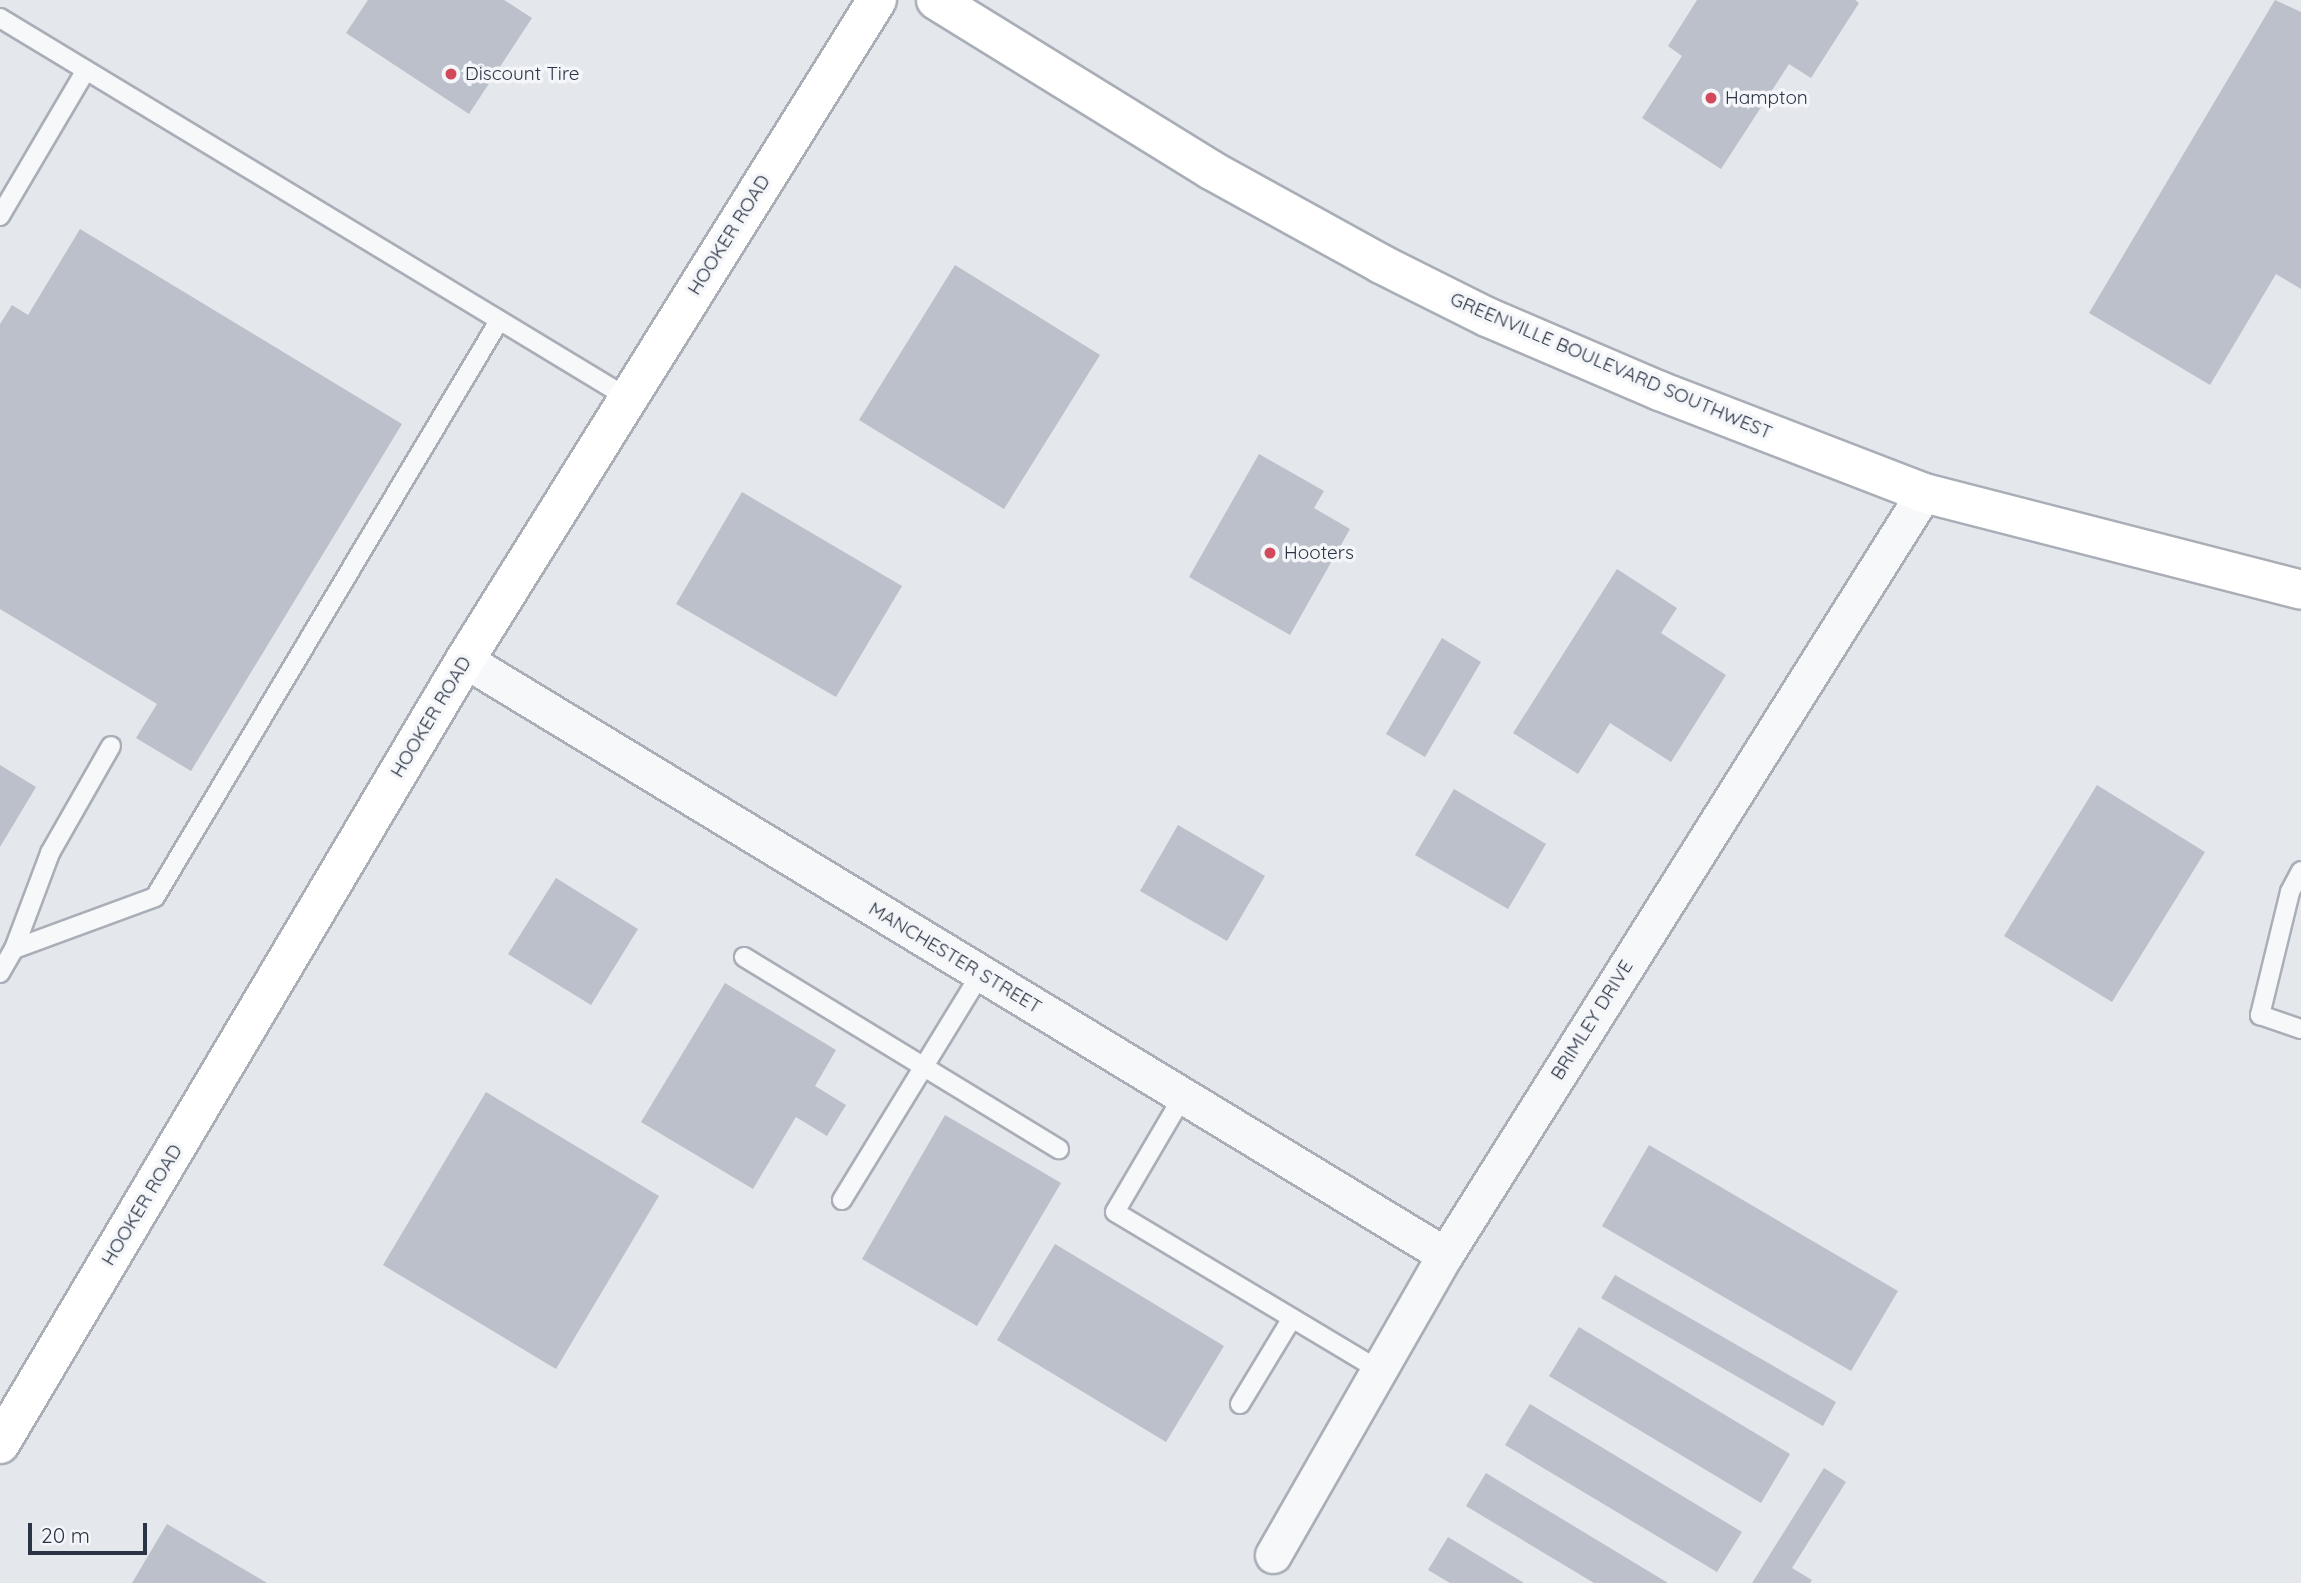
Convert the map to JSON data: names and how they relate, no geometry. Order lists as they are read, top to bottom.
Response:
{
  "streets": {
    "main road": ["HOOKER ROAD", "GREENVILLE BOULEVARD SOUTHWEST"],
    "street": ["MANCHESTER STREET", "BRIMLEY DRIVE"]
  },
  "crossings": [
    ["HOOKER ROAD", "MANCHESTER STREET"],
    ["GREENVILLE BOULEVARD SOUTHWEST", "BRIMLEY DRIVE"],
    ["MANCHESTER STREET", "BRIMLEY DRIVE"]
  ],
  "places": ["Discount Tire", "Hampton", "Hooters"],
  "scale_bar": "20 m"
}
